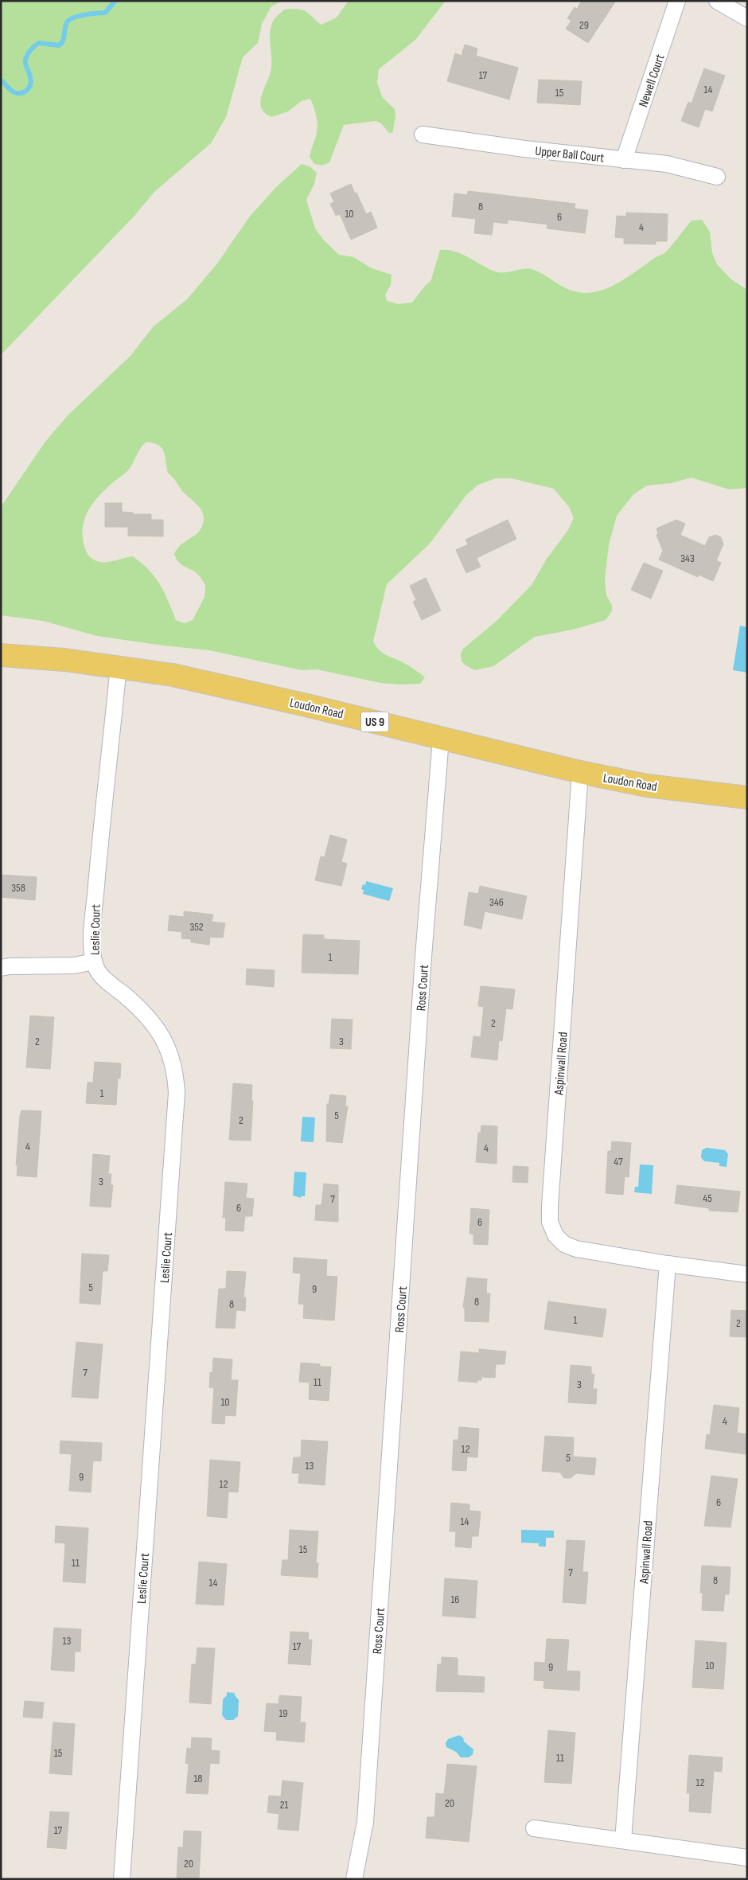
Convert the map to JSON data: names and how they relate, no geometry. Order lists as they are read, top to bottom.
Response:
{
  "streets": {
    "main road": ["Loudon Road", "US 9"],
    "street": [
      "Newell Court",
      "Upper Ball Court",
      "Leslie Court",
      "Ross Court",
      "Aspinwall Road"
    ]
  },
  "crossings": [
    ["Newell Court", "Upper Ball Court"],
    ["Loudon Road", "Leslie Court"],
    ["Loudon Road", "Ross Court"],
    ["Loudon Road", "Aspinwall Road"]
  ],
  "house_numbers": [
    "29",
    "17",
    "14",
    "15",
    "8",
    "10",
    "6",
    "4",
    "343",
    "358",
    "346",
    "352",
    "1",
    "2",
    "2",
    "3",
    "1",
    "5",
    "2",
    "4",
    "4",
    "47",
    "3",
    "45",
    "7",
    "6",
    "6",
    "5",
    "9",
    "8",
    "8",
    "1",
    "2",
    "7",
    "11",
    "3",
    "10",
    "4",
    "12",
    "5",
    "13",
    "9",
    "12",
    "6",
    "14",
    "15",
    "11",
    "7",
    "8",
    "14",
    "16",
    "13",
    "17",
    "10",
    "9",
    "19",
    "15",
    "11",
    "18",
    "12",
    "20",
    "21",
    "17",
    "20"
  ]
}
